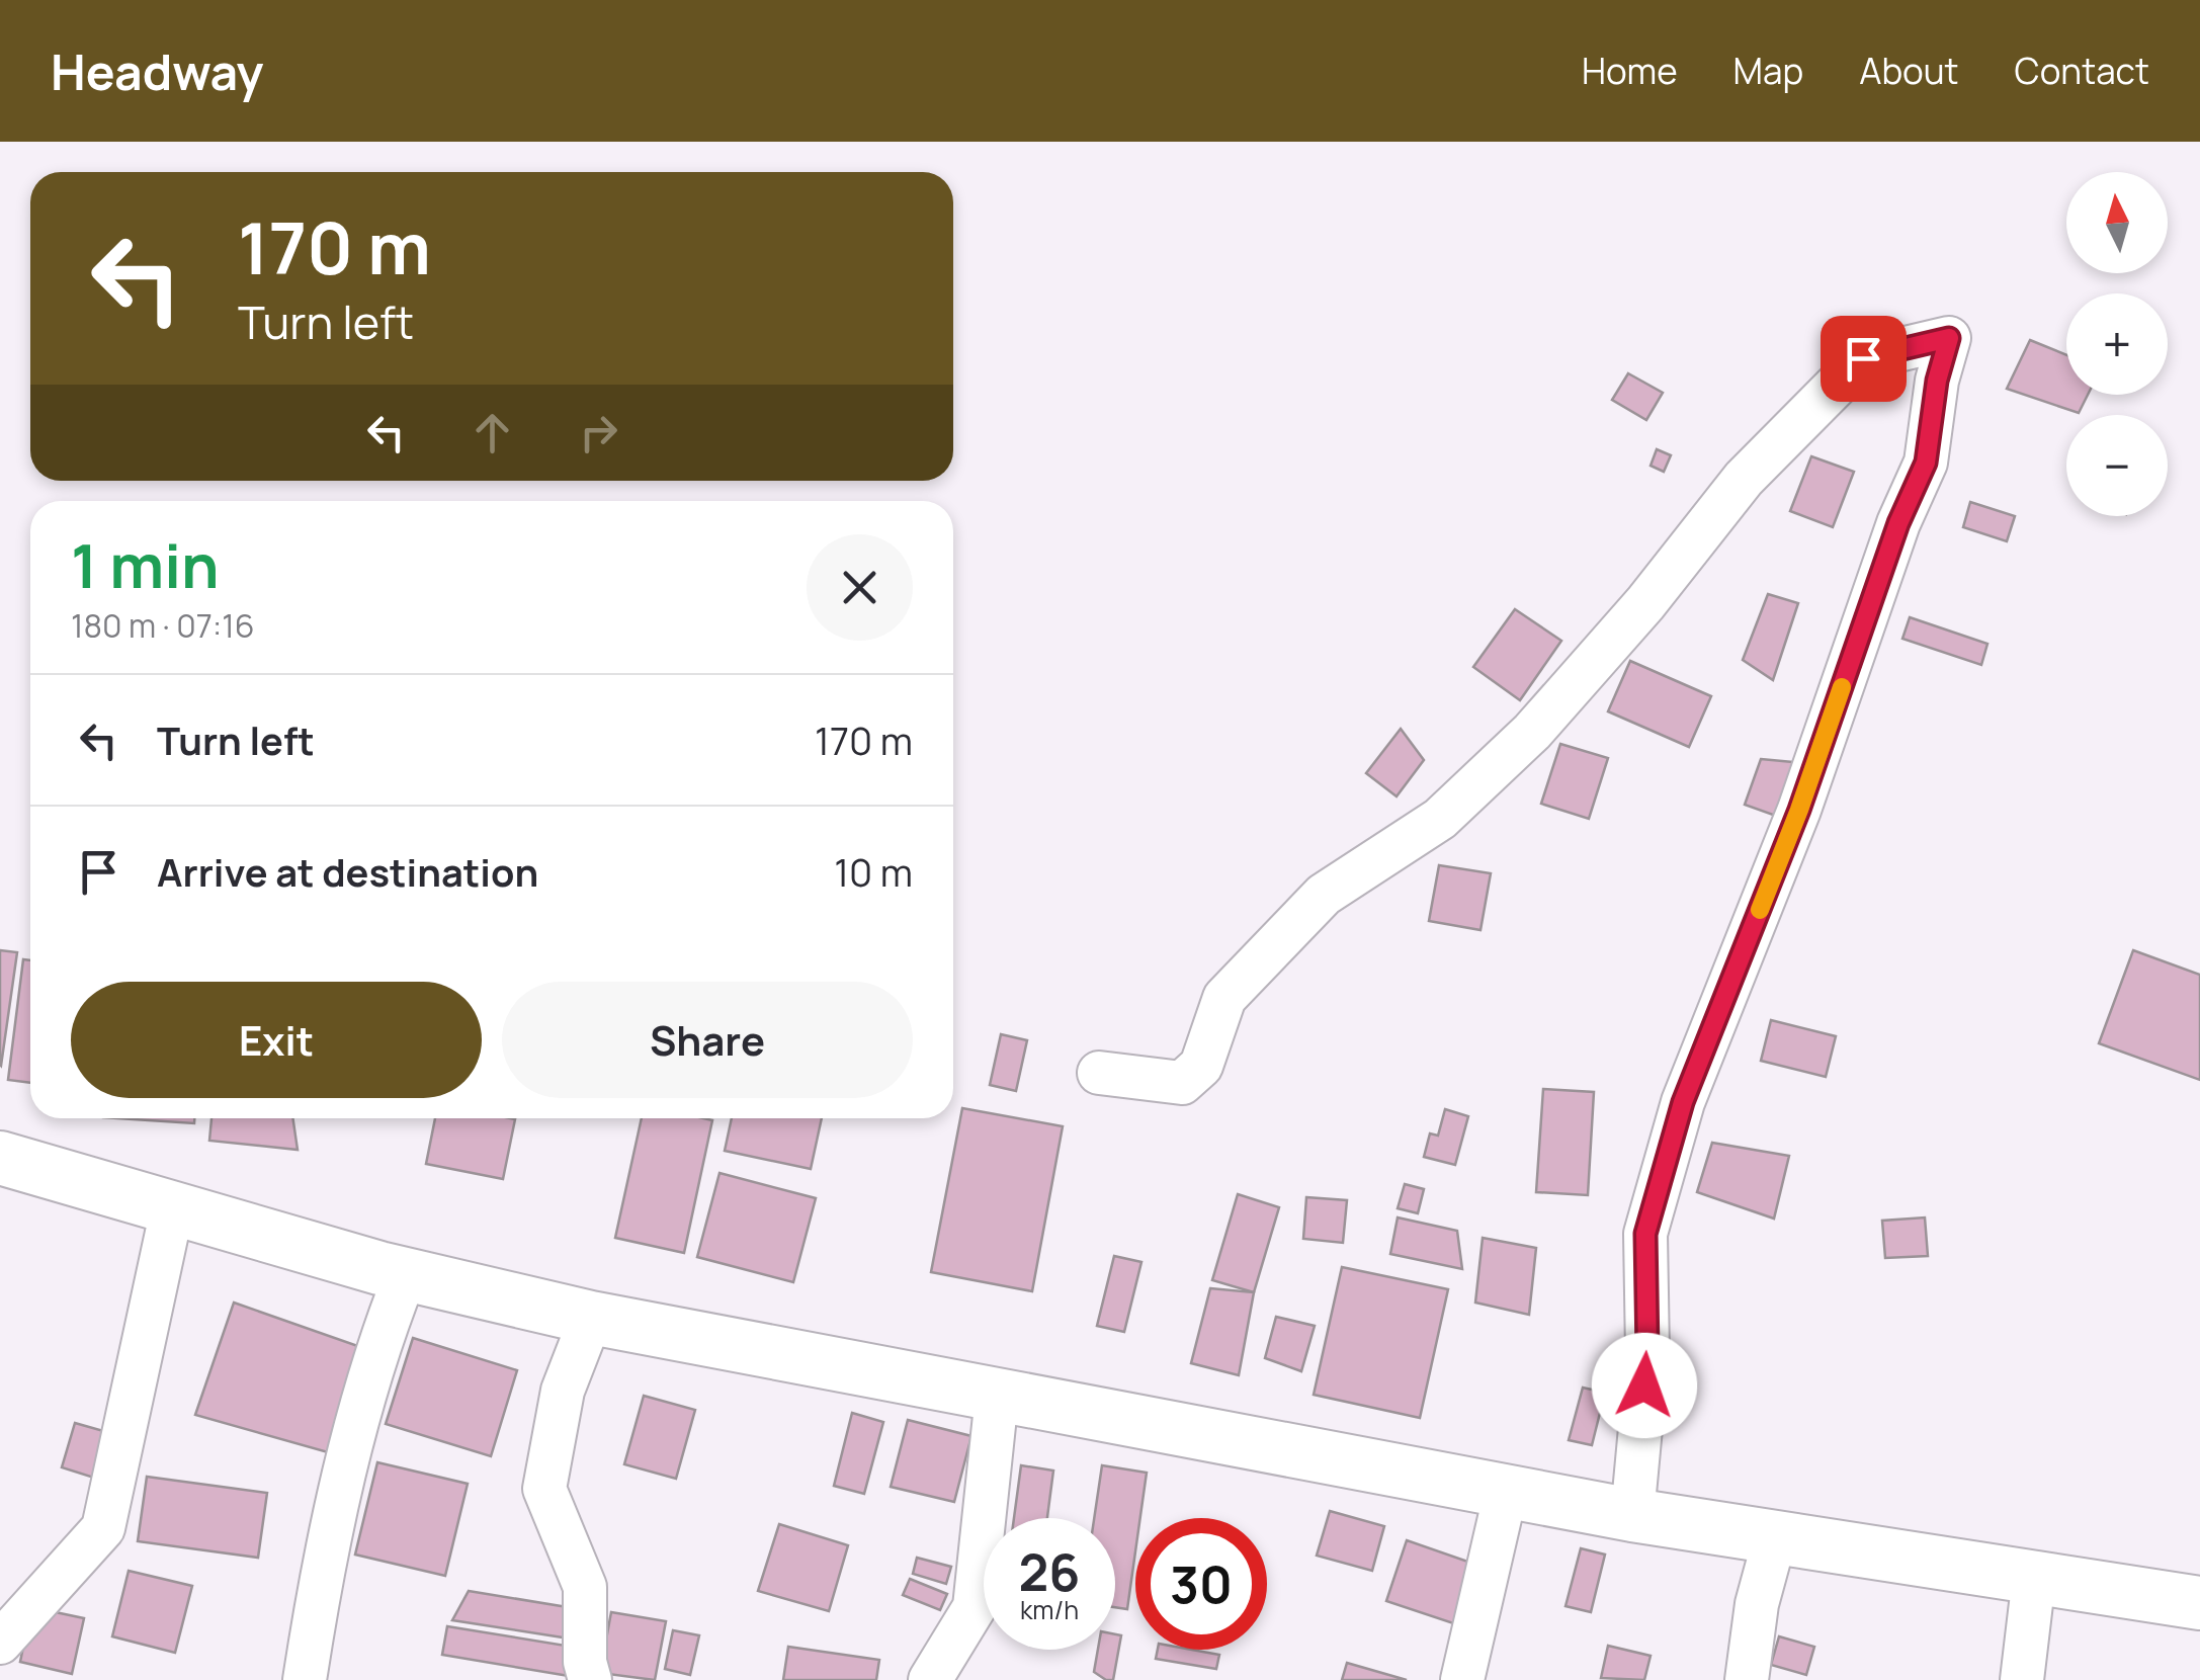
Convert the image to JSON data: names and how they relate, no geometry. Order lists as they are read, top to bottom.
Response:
{
  "north": "top",
  "page": {
    "header": "Headway",
    "nav": [
      "Home",
      "Map",
      "About",
      "Contact"
    ],
    "map_buttons": ["+", "−"],
    "turn": ["170 m", "Turn left"],
    "heading": ["1 min", "180 m · 07:16"],
    "list": [
      {
        "name": "Turn left",
        "value": "170 m"
      },
      {
        "name": "Arrive at destination",
        "value": "10 m"
      }
    ],
    "buttons": ["Exit", "Share"],
    "speed": "26 km/h",
    "limit": "30"
  }
}
